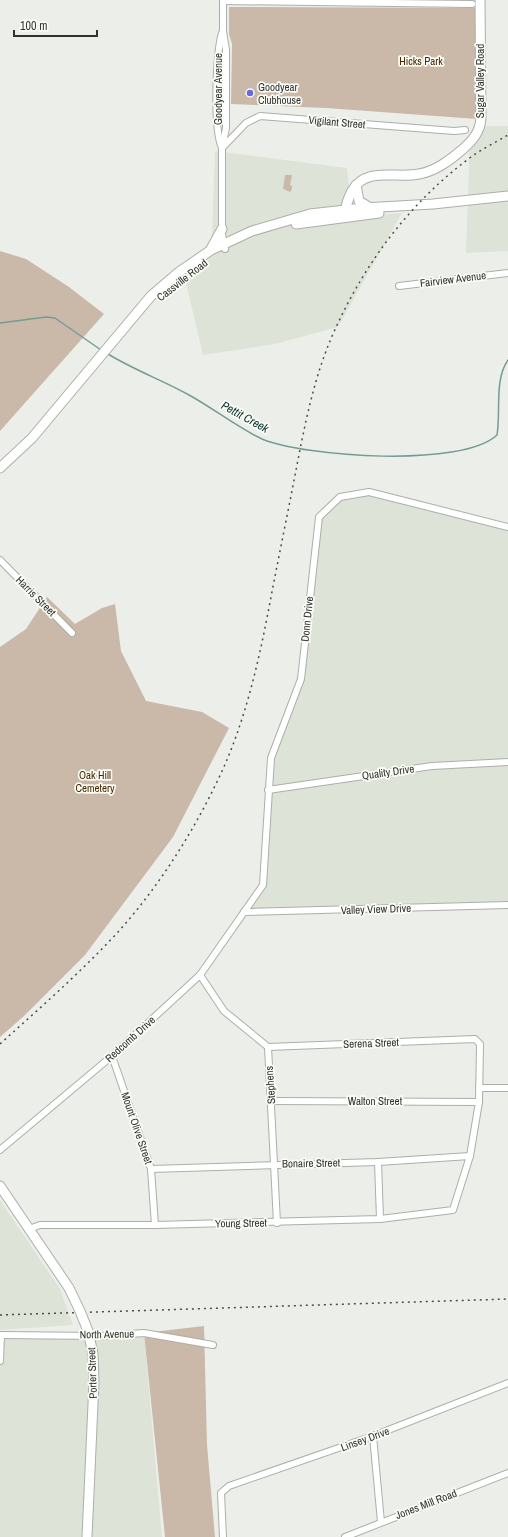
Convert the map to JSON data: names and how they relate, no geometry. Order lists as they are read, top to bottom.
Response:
{
  "streets": {
    "main road": ["Sugar Valley Road", "Cassville Road", "Porter Street"],
    "street": [
      "Goodyear Avenue",
      "Vigilant Street",
      "Fairview Avenue",
      "Harris Street",
      "Donn Drive",
      "Quality Drive",
      "Valley View Drive",
      "Redcomb Drive",
      "Serena Street",
      "Stephens",
      "Walton Street",
      "Mount Olive Street",
      "Bonaire Street",
      "Young Street",
      "North Avenue",
      "Linsey Drive",
      "Jones Mill Road"
    ]
  },
  "crossings": [
    ["Goodyear Avenue", "Vigilant Street"],
    ["Goodyear Avenue", "Cassville Road"],
    ["Donn Drive", "Quality Drive"],
    ["Donn Drive", "Valley View Drive"],
    ["Donn Drive", "Redcomb Drive"],
    ["Valley View Drive", "Redcomb Drive"],
    ["Redcomb Drive", "Mount Olive Street"],
    ["Serena Street", "Stephens"],
    ["Stephens", "Walton Street"],
    ["Stephens", "Bonaire Street"],
    ["Stephens", "Young Street"],
    ["Mount Olive Street", "Bonaire Street"],
    ["Mount Olive Street", "Young Street"],
    ["Bonaire Street", "Young Street"],
    ["Young Street", "Porter Street"],
    ["North Avenue", "Porter Street"]
  ],
  "water": ["Pettit Creek"],
  "parks": ["Hicks Park", "Oak Hill Cemetery"],
  "places": ["Goodyear Clubhouse"],
  "scale_bar": "100 m"
}
